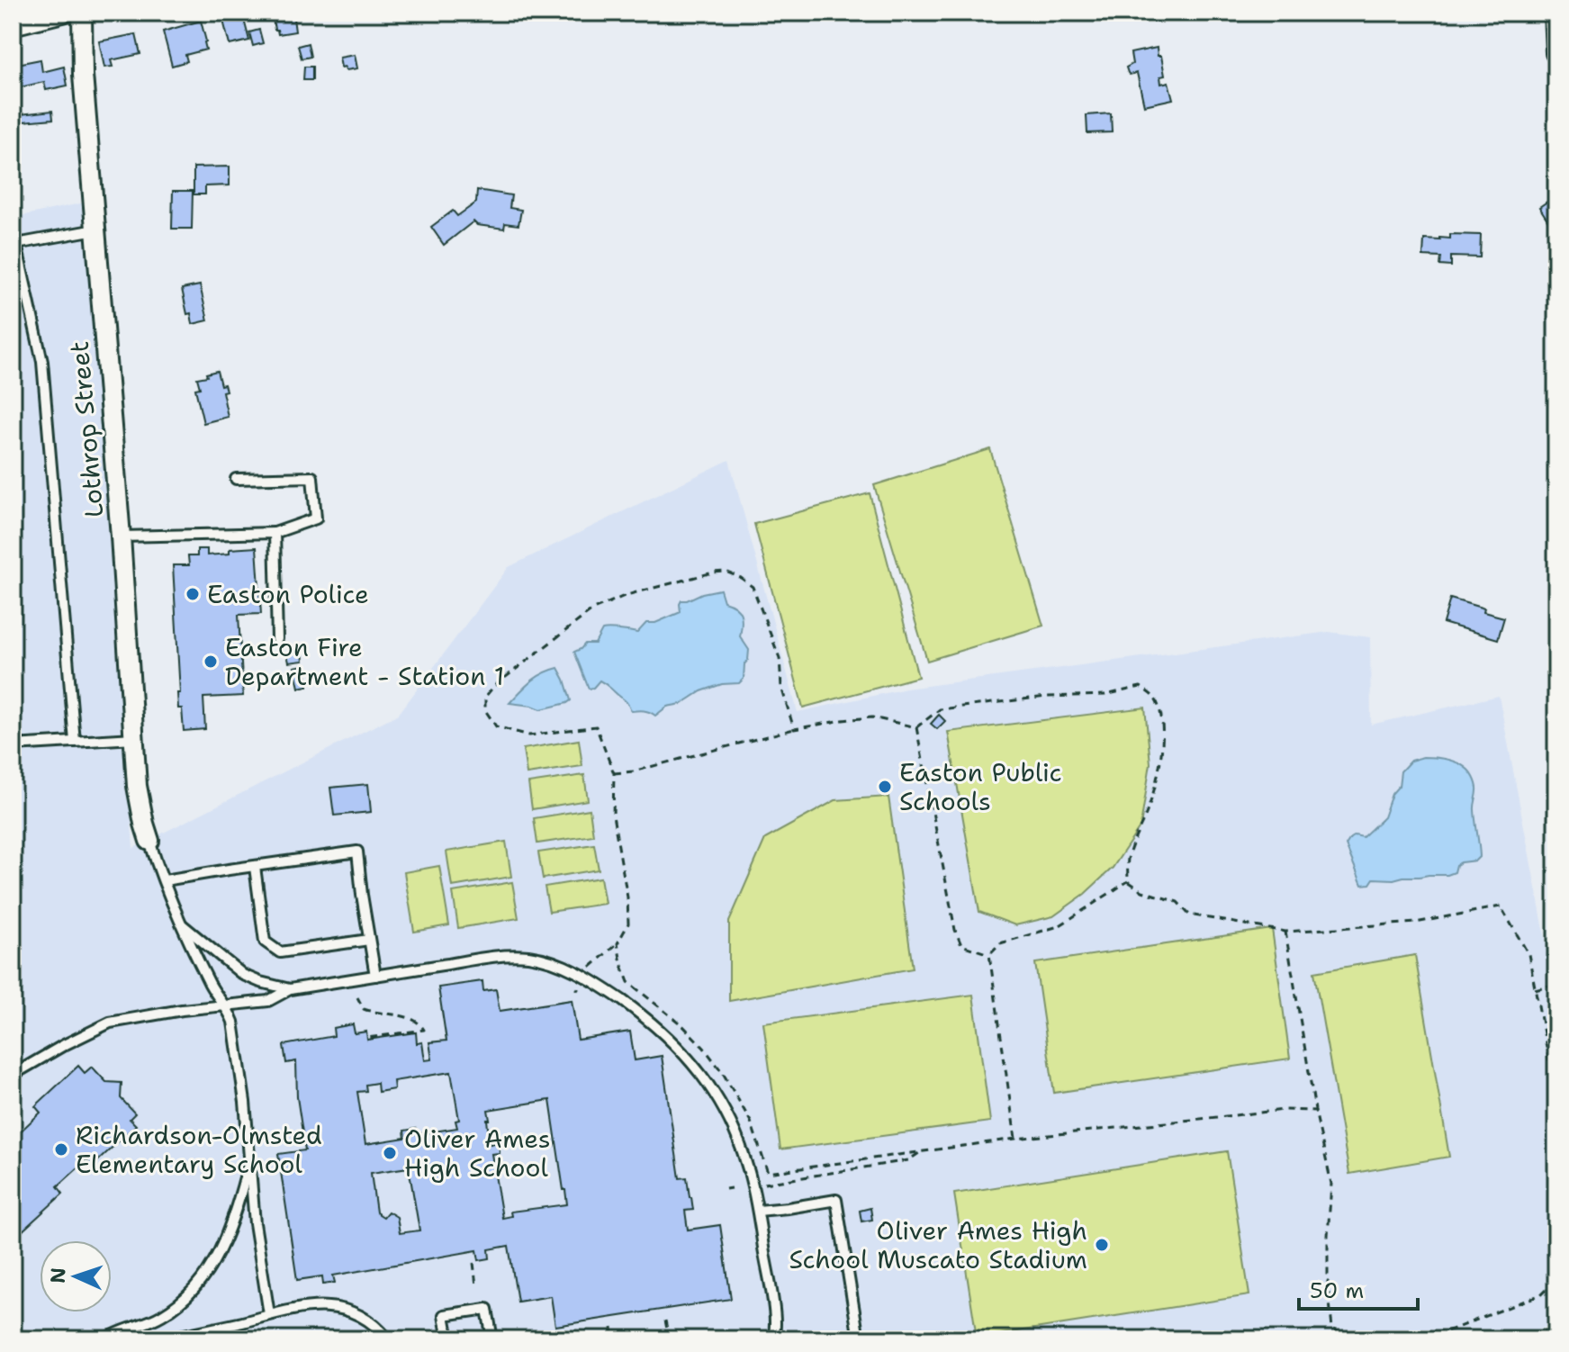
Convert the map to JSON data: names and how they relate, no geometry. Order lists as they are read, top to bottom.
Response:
{
  "streets": {
    "street": ["Lothrop Street"]
  },
  "places": [
    "Easton Police",
    "Easton Fire Department - Station 1",
    "Easton Public Schools",
    "Richardson-Olmsted Elementary School",
    "Oliver Ames High School",
    "Oliver Ames High School Muscato Stadium"
  ],
  "scale_bar": "50 m",
  "north": "left"
}
